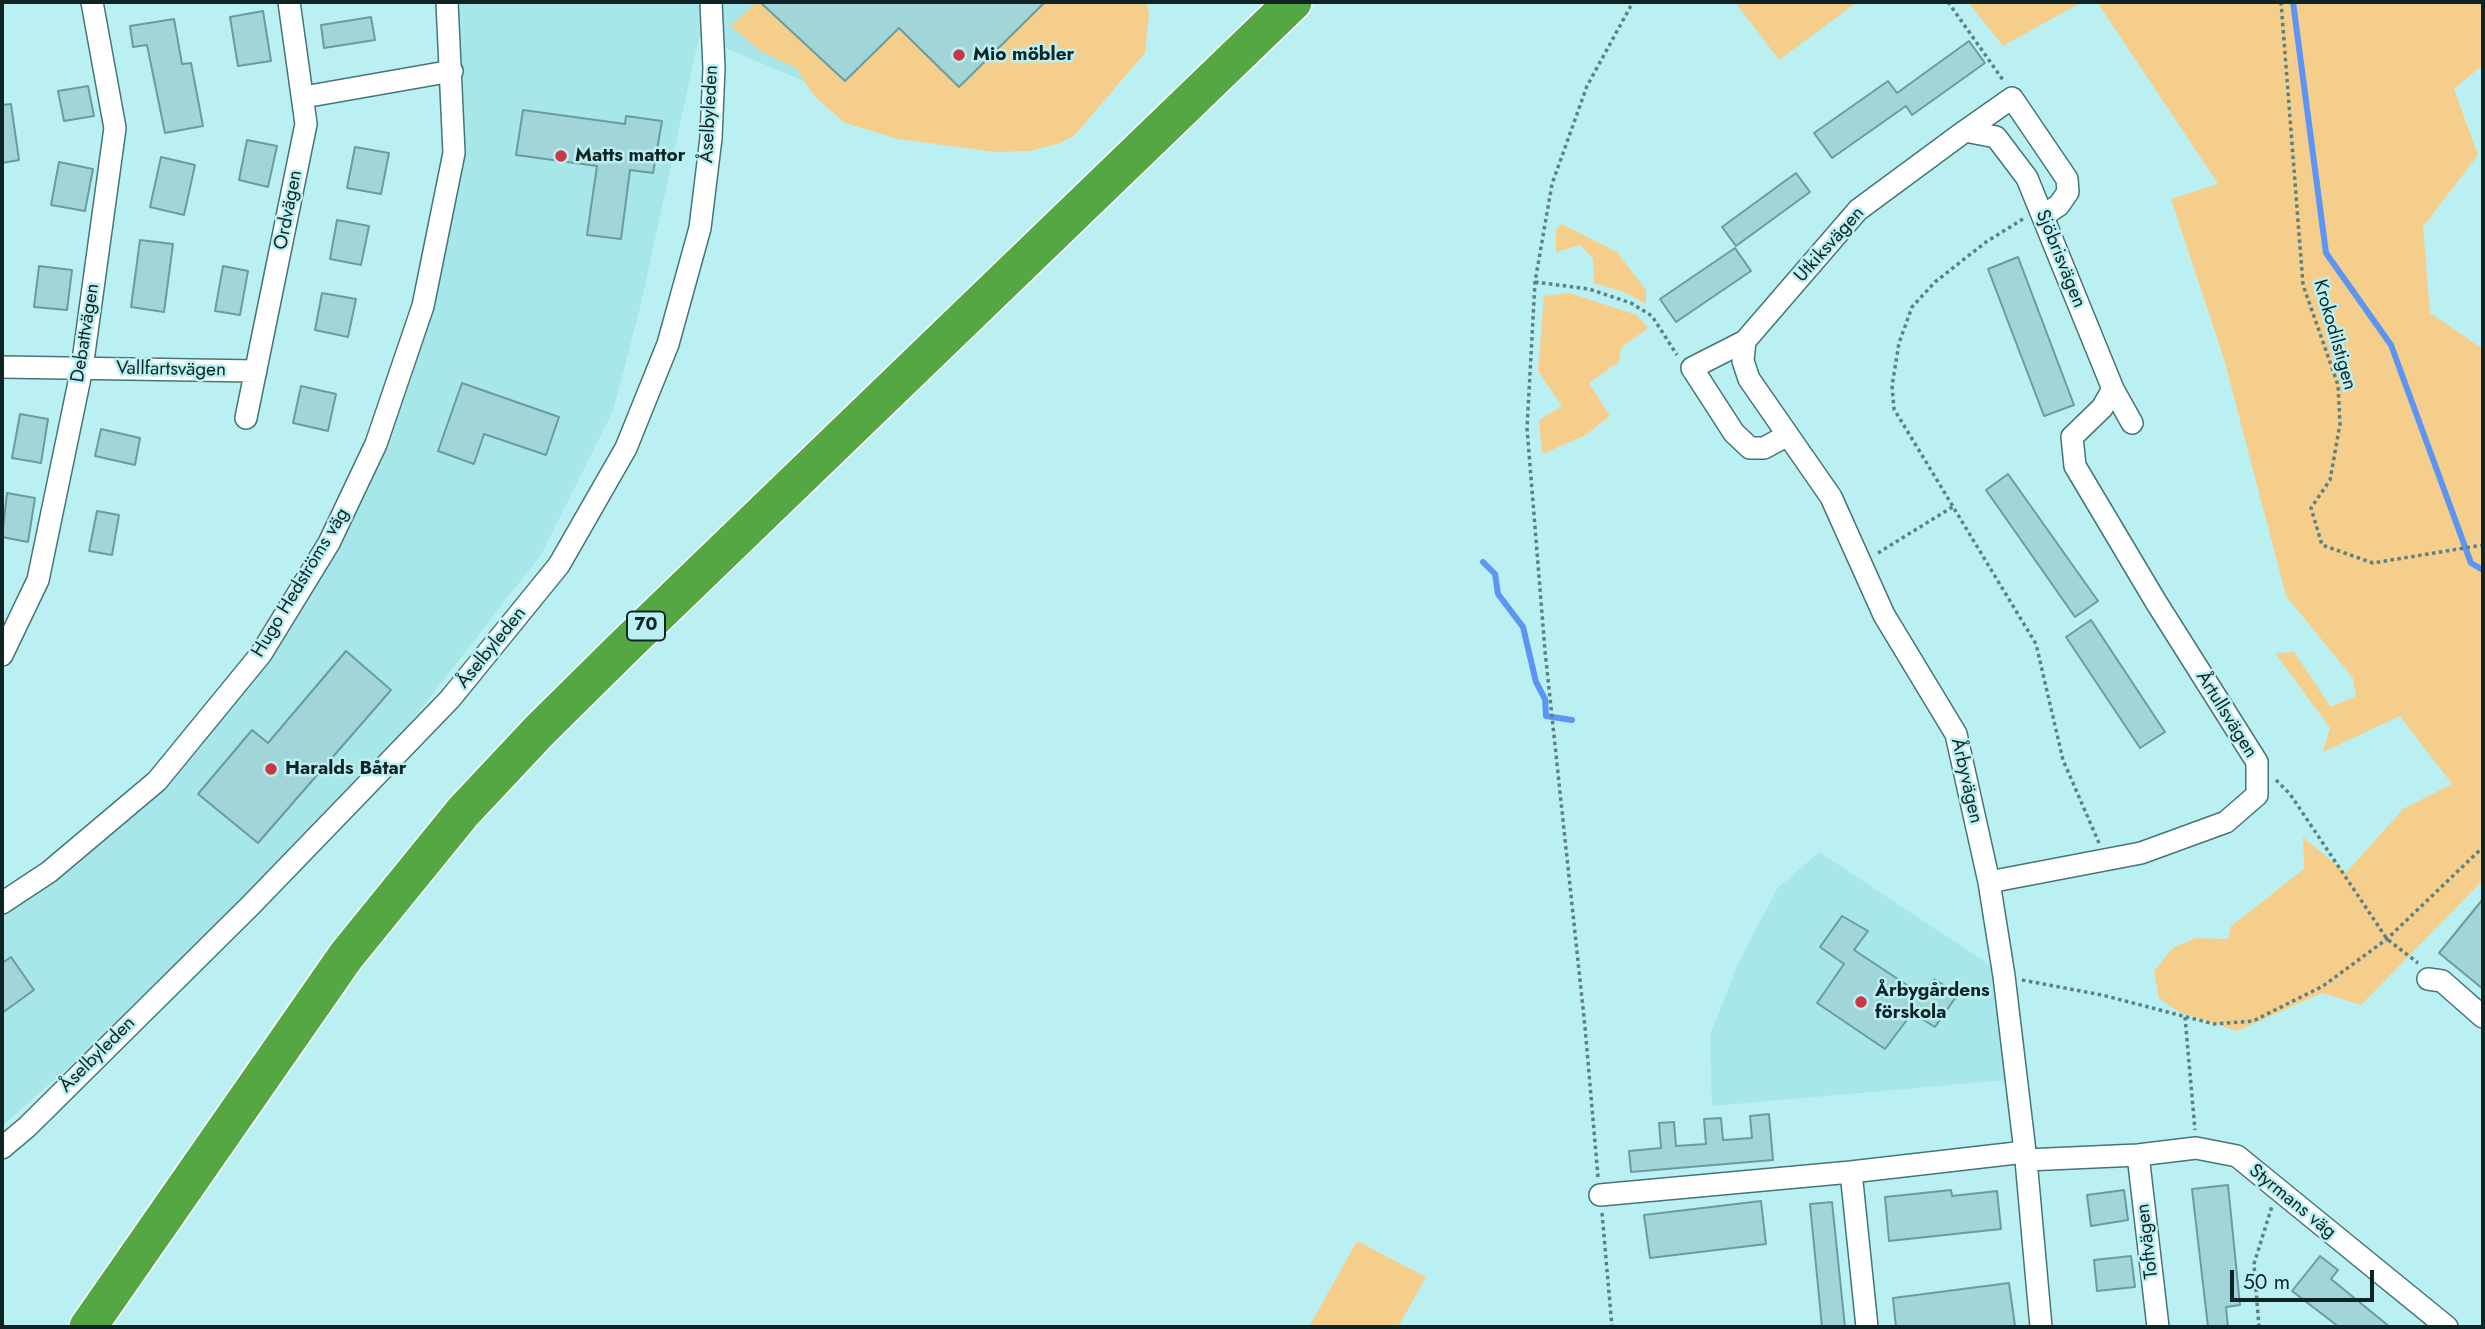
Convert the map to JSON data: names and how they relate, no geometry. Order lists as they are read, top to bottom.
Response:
{
  "streets": {
    "highway": ["70"],
    "street": [
      "Åselbyleden",
      "Ordvägen",
      "Utkiksvägen",
      "Sjöbrisvägen",
      "Debattvägen",
      "Vallfartsvägen",
      "Hugo Hedströms väg",
      "Årtullsvägen",
      "Årbyvägen",
      "Styrmans väg",
      "Toftvägen"
    ],
    "path": ["Krokodilstigen"]
  },
  "crossings": [
    ["Ordvägen", "Vallfartsvägen"],
    ["Utkiksvägen", "Sjöbrisvägen"],
    ["Utkiksvägen", "Årbyvägen"],
    ["Sjöbrisvägen", "Årtullsvägen"],
    ["Debattvägen", "Vallfartsvägen"],
    ["Årtullsvägen", "Årbyvägen"],
    ["Årbyvägen", "Styrmans väg"],
    ["Styrmans väg", "Toftvägen"]
  ],
  "places": [
    "Mio möbler",
    "Matts mattor",
    "Haralds Båtar",
    "Årbygårdens förskola"
  ],
  "scale_bar": "50 m"
}
